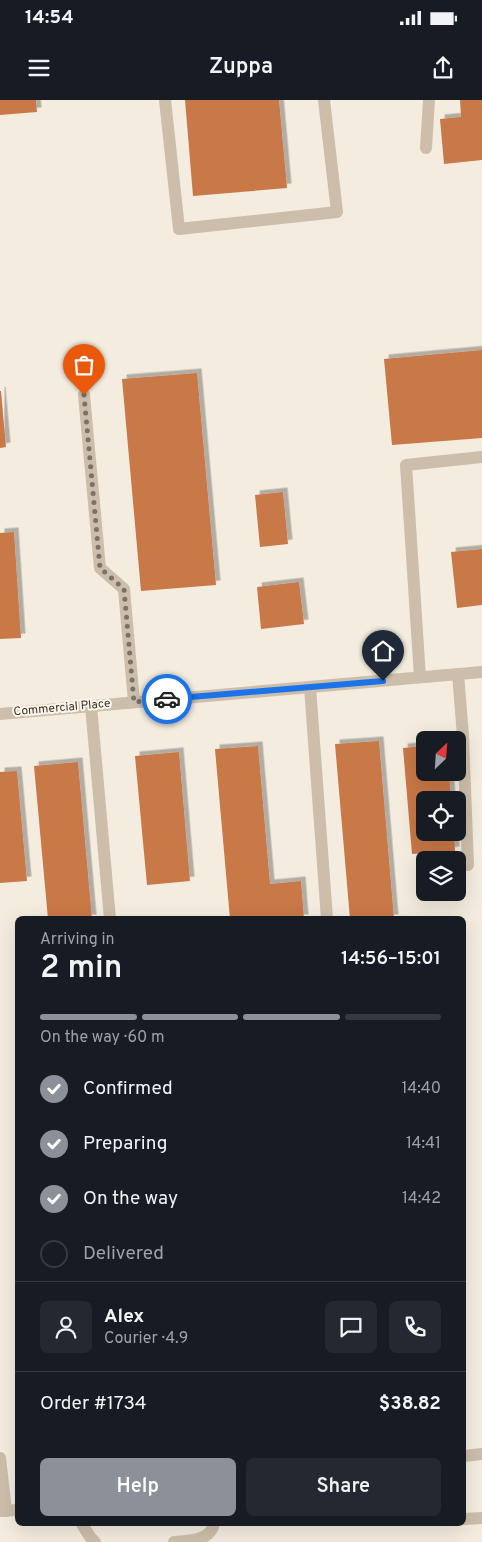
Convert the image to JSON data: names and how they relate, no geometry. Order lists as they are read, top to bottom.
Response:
{
  "streets": {
    "street": ["Commercial Place"]
  },
  "north": "top right",
  "page": {
    "status": "14:54",
    "header": "Zuppa",
    "heading": ["2 min", "Arriving in", "14:56–15:01"],
    "panel": [
      "Alex",
      "Courier · 4.9",
      "Order #1734",
      "$38.82"
    ],
    "bar": "On the way · 60 m",
    "list": [
      ["Confirmed", "14:40"],
      ["Preparing", "14:41"],
      ["On the way", "14:42"],
      "Delivered"
    ],
    "buttons": ["Help", "Share"]
  }
}
